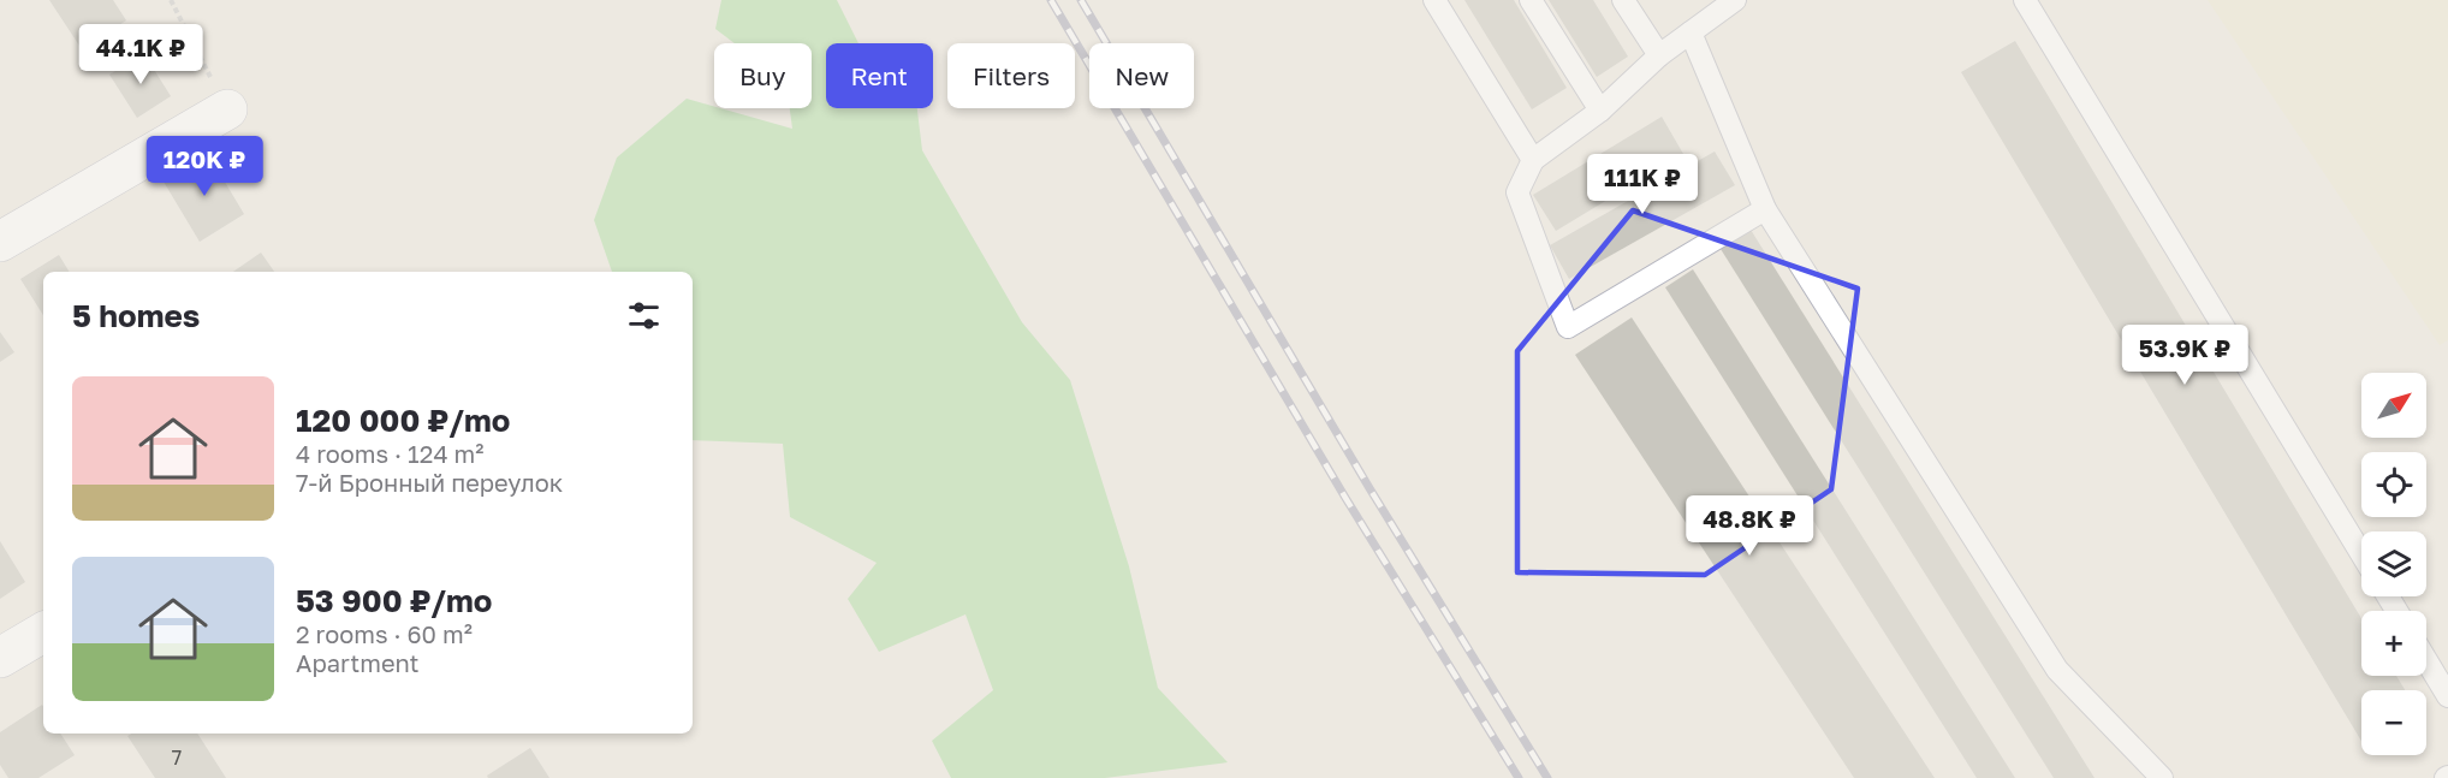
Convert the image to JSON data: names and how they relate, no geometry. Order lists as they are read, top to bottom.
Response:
{
  "house_numbers": ["7"],
  "north": "top right",
  "page": {
    "price": [
      "44.1K ₽",
      "120K ₽",
      "111K ₽",
      "53.9K ₽",
      "48.8K ₽"
    ],
    "chip": [
      "Buy",
      "Rent",
      "Filters",
      "New"
    ],
    "heading": "5 homes",
    "list": [
      {
        "name": "120 000 ₽/mo",
        "note": "4 rooms · 124 m² · 7-й Бронный переулок"
      },
      {
        "name": "53 900 ₽/mo",
        "note": "2 rooms · 60 m² · Apartment"
      }
    ],
    "map_buttons": ["+", "−"]
  }
}
